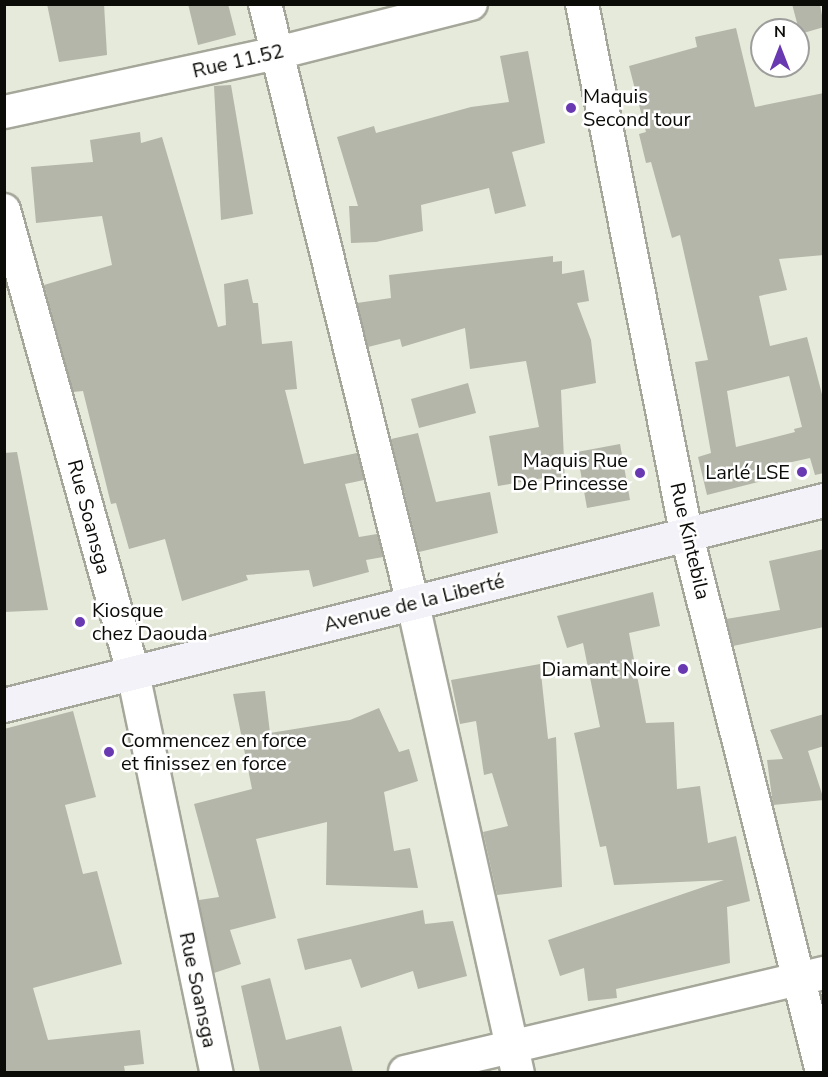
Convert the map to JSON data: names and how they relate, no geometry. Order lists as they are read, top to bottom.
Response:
{
  "streets": {
    "main road": ["Avenue de la Liberté"],
    "street": ["Rue 11.52", "Rue Soansga", "Rue Kintebila"]
  },
  "crossings": [
    ["Rue Soansga", "Avenue de la Liberté"],
    ["Rue Kintebila", "Avenue de la Liberté"]
  ],
  "places": [
    "Maquis Second tour",
    "Larlé LSE",
    "Maquis Rue De Princesse",
    "Kiosque chez Daouda",
    "Diamant Noire",
    "Commencez en force et finissez en force"
  ],
  "north": "top"
}
